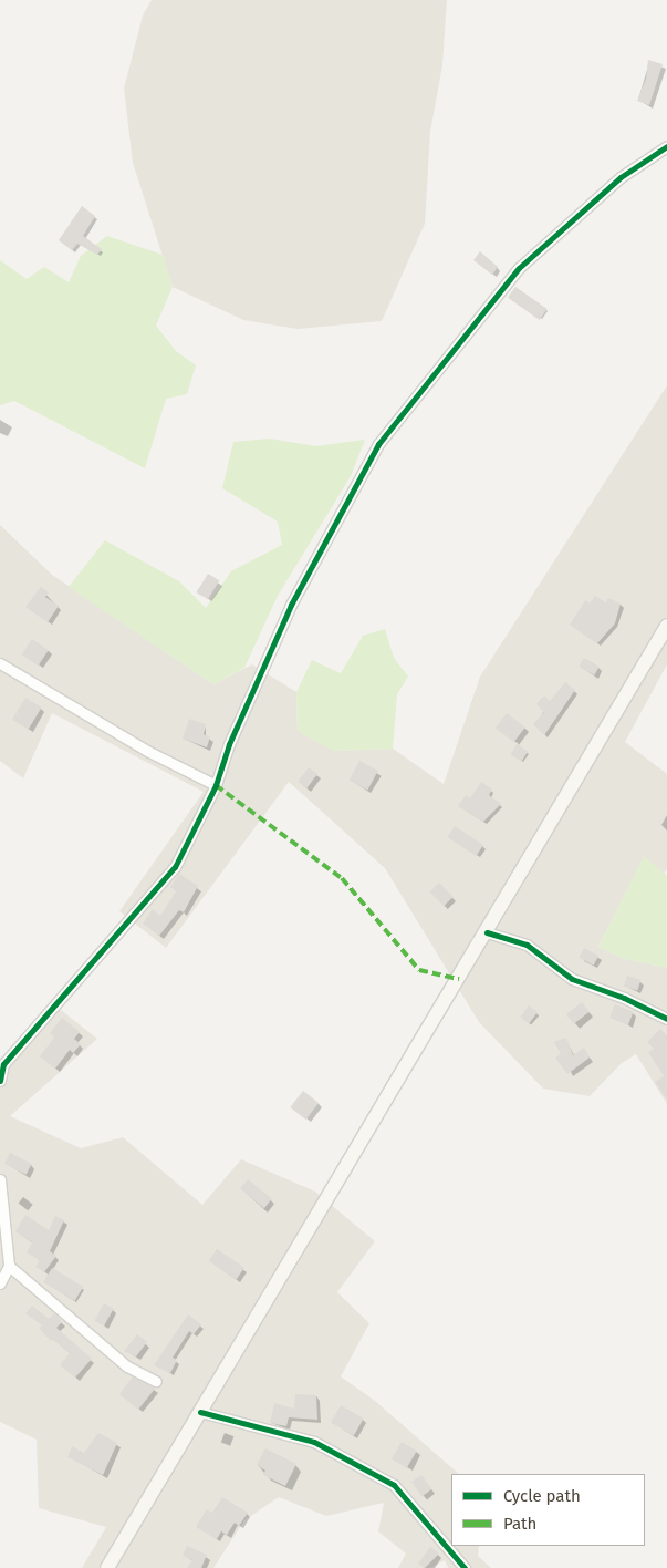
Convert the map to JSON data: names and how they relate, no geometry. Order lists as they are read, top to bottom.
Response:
{
  "legend": ["Cycle path", "Path"]
}
